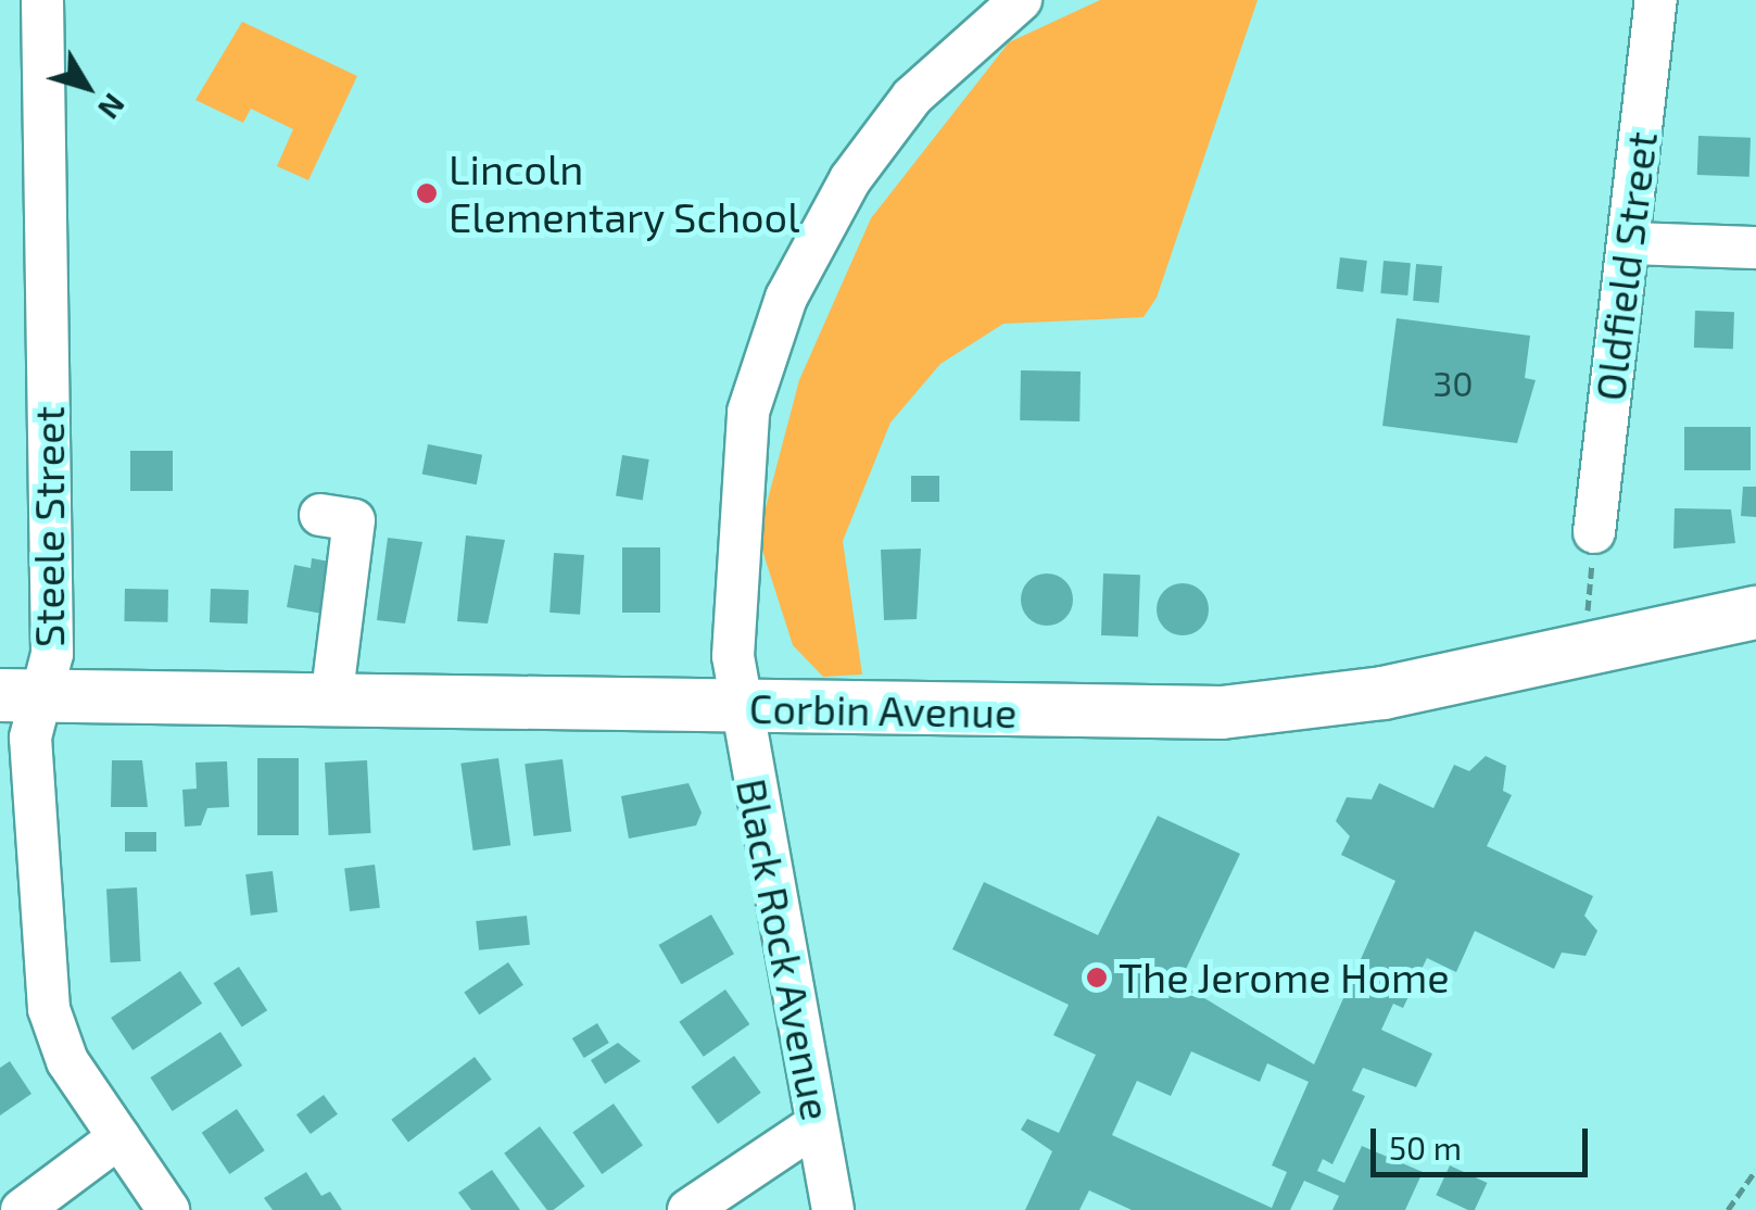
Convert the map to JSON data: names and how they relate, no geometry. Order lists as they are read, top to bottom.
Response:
{
  "streets": {
    "main road": ["Corbin Avenue"],
    "street": ["Oldfield Street", "Steele Street", "Black Rock Avenue"]
  },
  "crossings": [
    ["Steele Street", "Corbin Avenue"],
    ["Corbin Avenue", "Black Rock Avenue"]
  ],
  "places": ["Lincoln Elementary School", "The Jerome Home"],
  "house_numbers": ["30"],
  "scale_bar": "50 m",
  "north": "bottom right"
}
